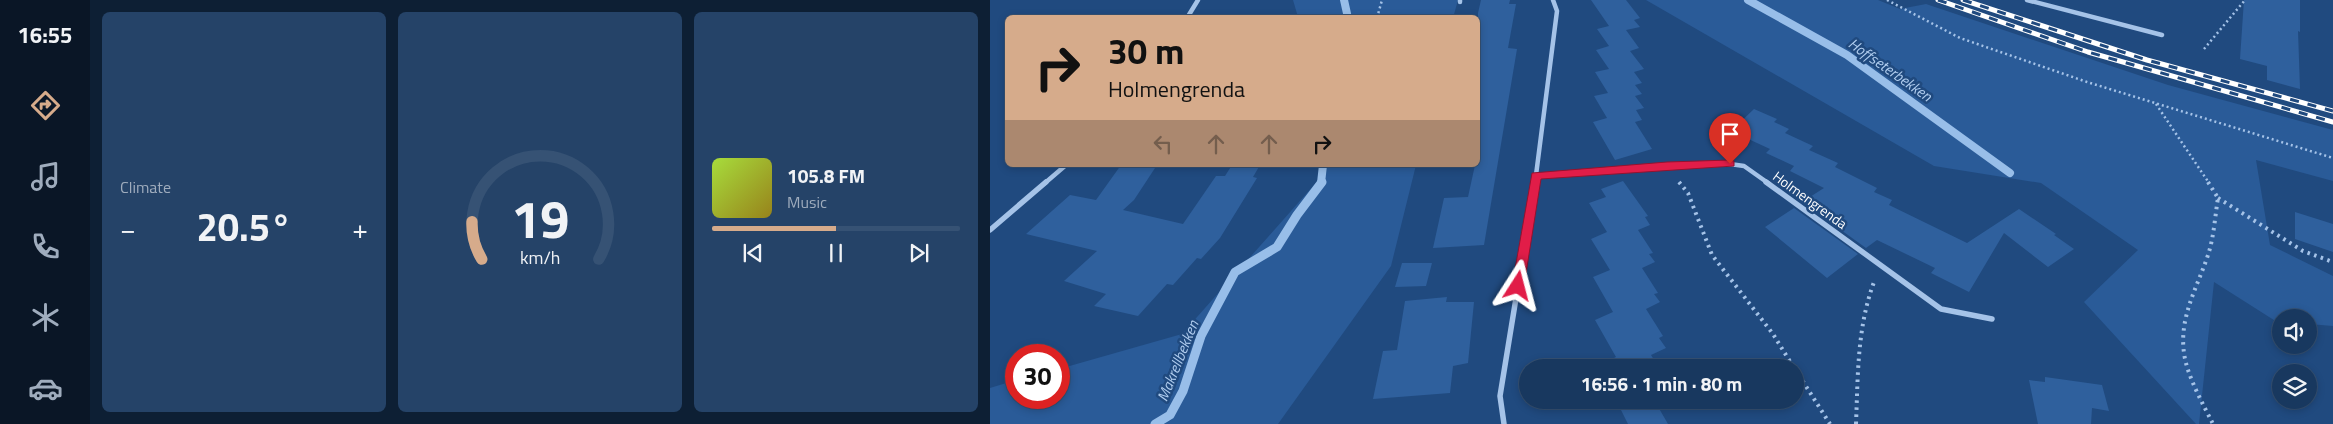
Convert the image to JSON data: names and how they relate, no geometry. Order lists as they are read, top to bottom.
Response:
{
  "streets": {
    "street": ["Holmengrenda"]
  },
  "water": ["Hoffseterbekken", "Makrellbekken"],
  "page": {
    "tabs": "16:55",
    "tile": "Climate",
    "turn": ["30 m", "Holmengrenda"],
    "song": ["105.8 FM", "Music"],
    "heat": ["−", "20.5°", "+"],
    "limit": "30",
    "trip": "16:56 · 1 min · 80 m",
    "gauge": ["19", "km/h"]
  }
}
